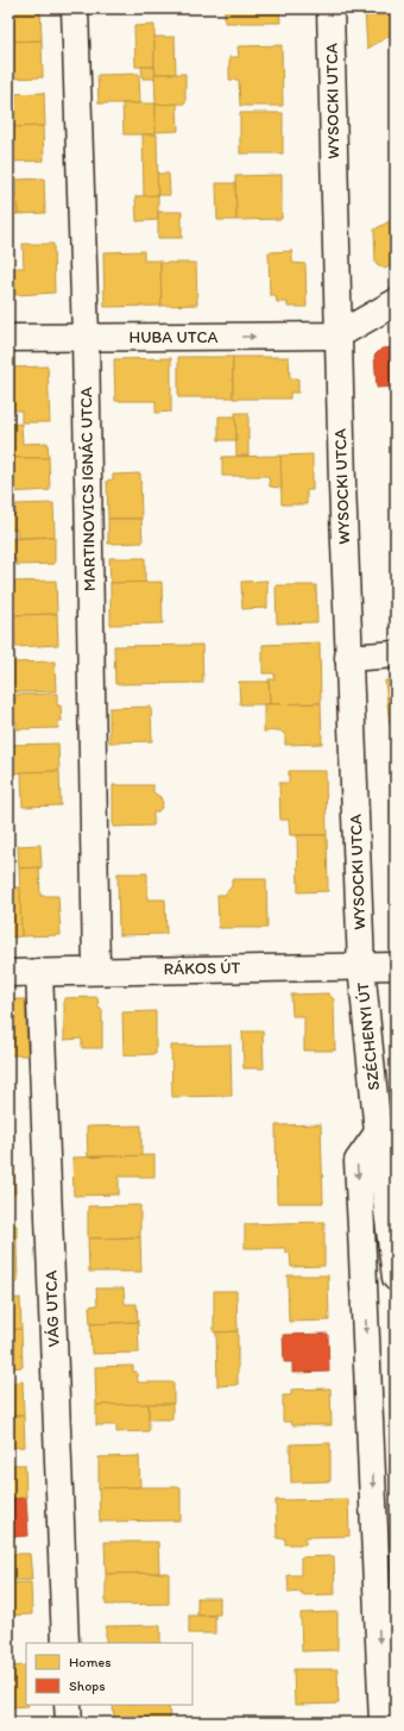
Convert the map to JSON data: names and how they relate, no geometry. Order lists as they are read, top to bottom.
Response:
{
  "streets": {
    "street": [
      "WYSOCKI UTCA",
      "HUBA UTCA",
      "MARTINOVICS IGNÁC UTCA",
      "RÁKOS ÚT",
      "SZÉCHENYI ÚT",
      "VÁG UTCA"
    ]
  },
  "crossings": [
    ["WYSOCKI UTCA", "HUBA UTCA"],
    ["WYSOCKI UTCA", "RÁKOS ÚT"],
    ["WYSOCKI UTCA", "SZÉCHENYI ÚT"],
    ["HUBA UTCA", "MARTINOVICS IGNÁC UTCA"],
    ["MARTINOVICS IGNÁC UTCA", "RÁKOS ÚT"],
    ["RÁKOS ÚT", "SZÉCHENYI ÚT"],
    ["RÁKOS ÚT", "VÁG UTCA"]
  ],
  "one_way": ["HUBA UTCA"],
  "legend": ["Homes", "Shops"]
}
